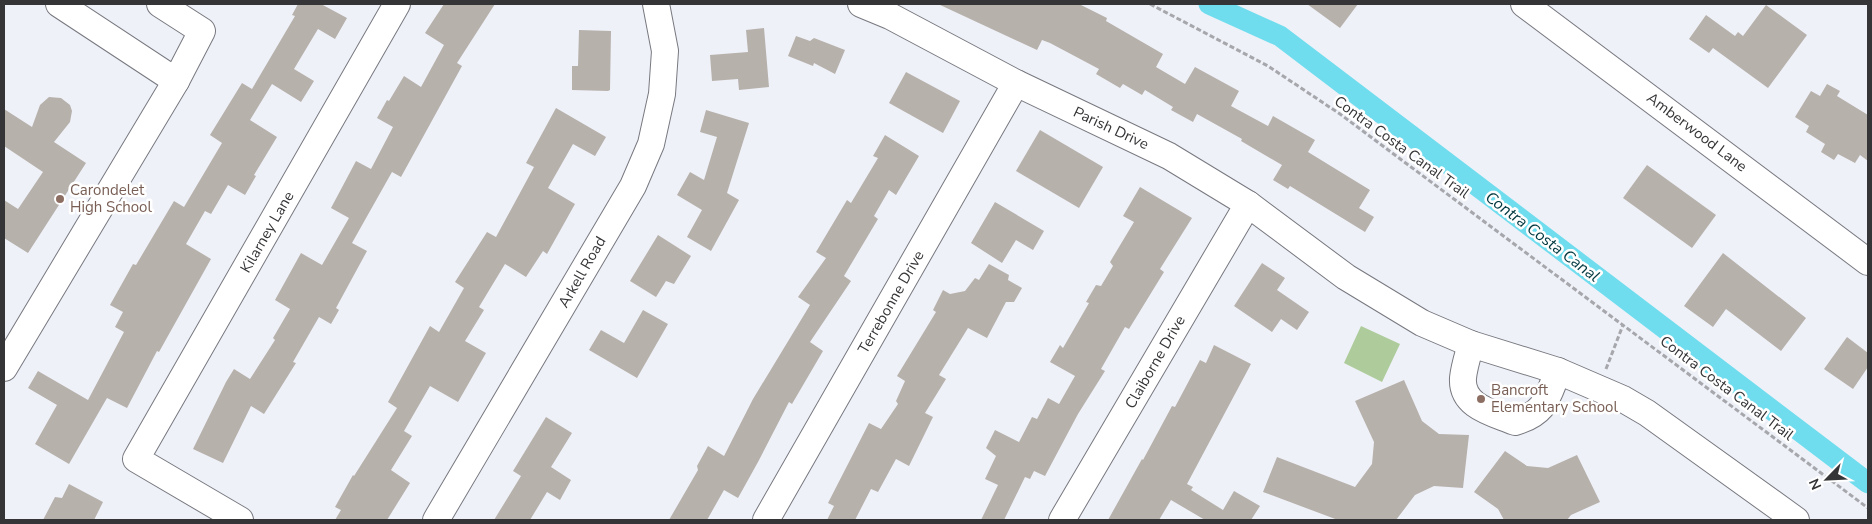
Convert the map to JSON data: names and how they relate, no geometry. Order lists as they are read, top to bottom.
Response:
{
  "streets": {
    "street": [
      "Parish Drive",
      "Amberwood Lane",
      "Kilarney Lane",
      "Arkell Road",
      "Terrebonne Drive",
      "Claiborne Drive"
    ],
    "path": ["Contra Costa Canal Trail"]
  },
  "crossings": [
    ["Parish Drive", "Terrebonne Drive"],
    ["Parish Drive", "Claiborne Drive"]
  ],
  "water": ["Contra Costa Canal"],
  "places": ["Carondelet High School", "Bancroft Elementary School"],
  "north": "bottom left"
}
